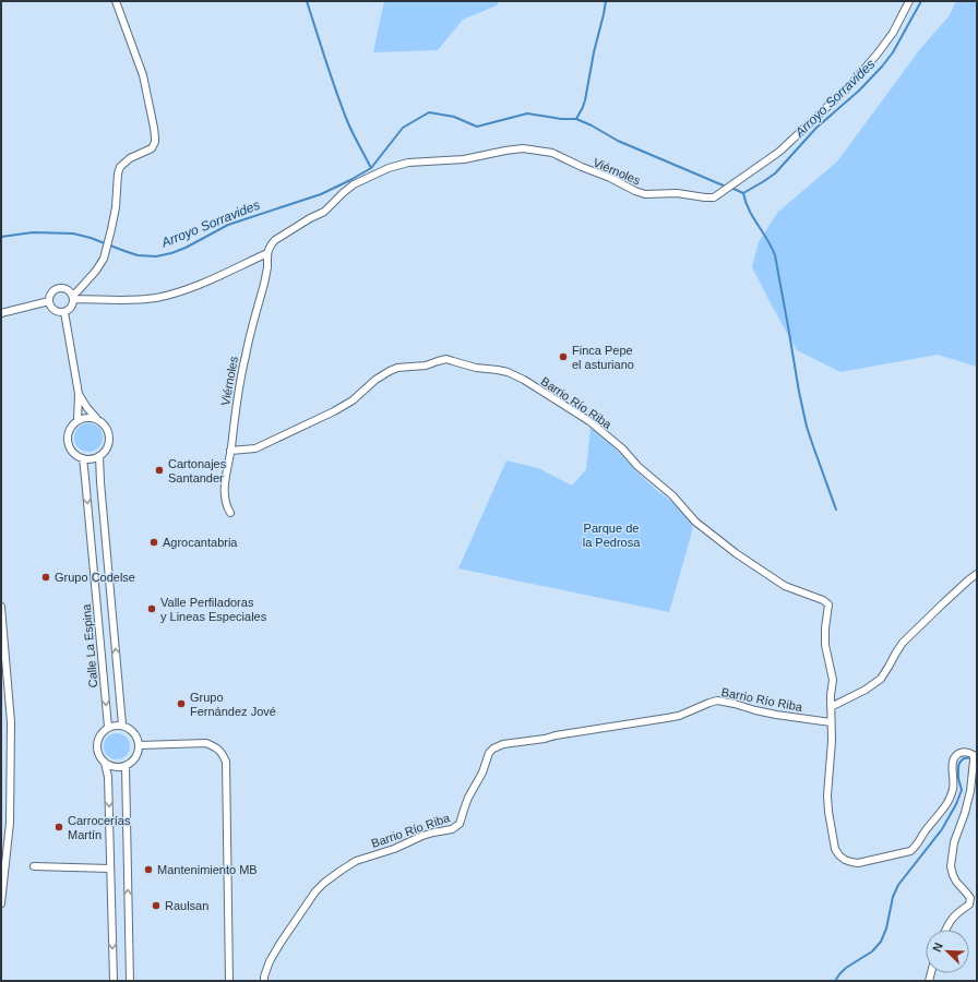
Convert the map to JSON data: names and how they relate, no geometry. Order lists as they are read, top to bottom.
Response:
{
  "streets": {
    "street": ["Viérnoles", "Barrio Río Riba", "Calle La Espina"]
  },
  "crossings": [
    ["Viérnoles", "Barrio Río Riba"]
  ],
  "water": ["Arroyo Sorravides"],
  "parks": ["Parque de la Pedrosa"],
  "places": [
    "Finca Pepe el asturiano",
    "Cartonajes Santander",
    "Agrocantabria",
    "Grupo Codelse",
    "Valle Perfiladoras y Lineas Especiales",
    "Grupo Fernández Jové",
    "Carrocerías Martín",
    "Mantenimiento MB",
    "Raulsan"
  ],
  "north": "top left"
}
